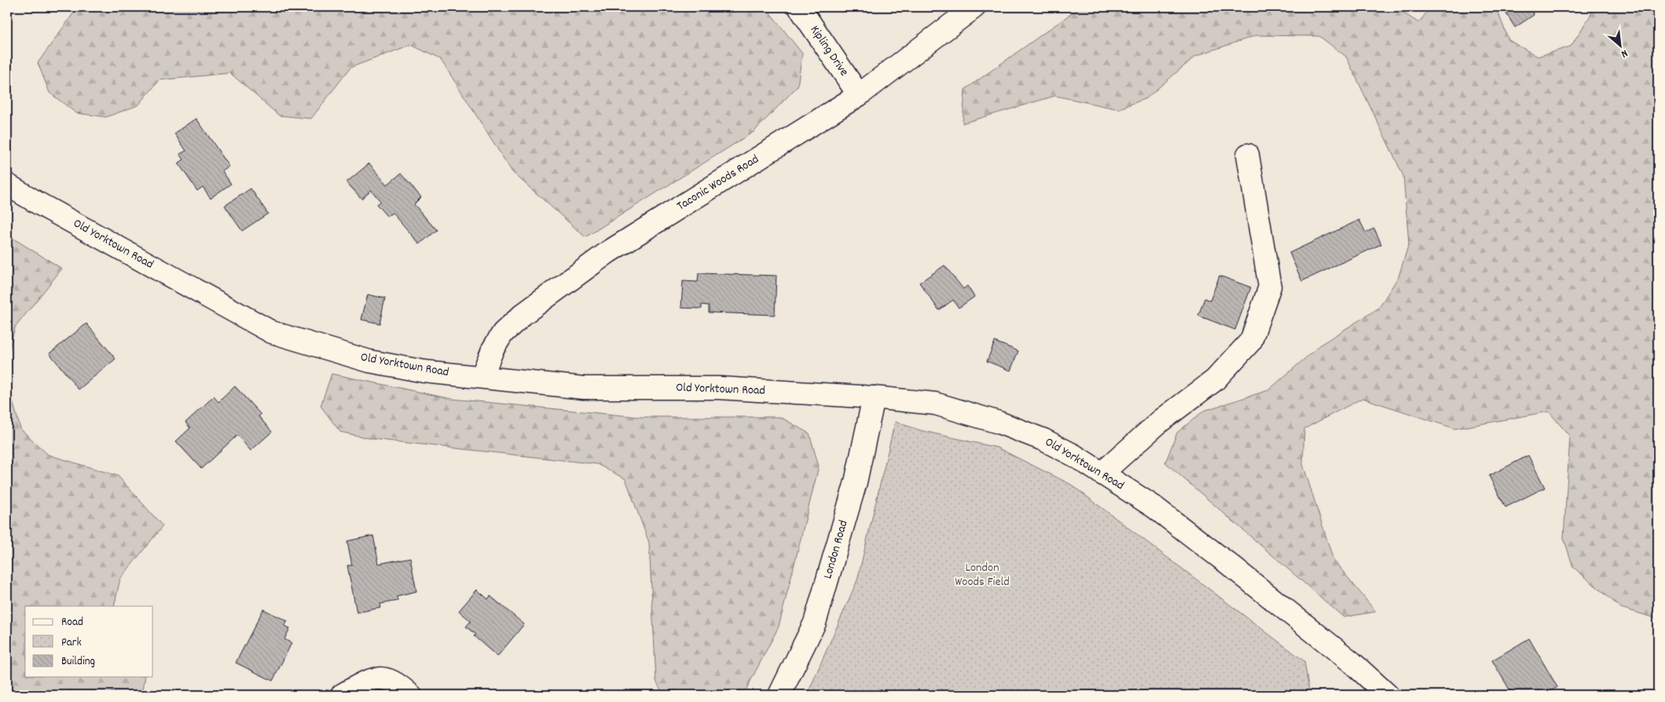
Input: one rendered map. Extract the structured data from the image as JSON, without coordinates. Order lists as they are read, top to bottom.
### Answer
{
  "streets": {
    "main road": [
      "Kipling Drive",
      "Taconic Woods Road",
      "Old Yorktown Road",
      "London Road"
    ]
  },
  "crossings": [
    ["Kipling Drive", "Taconic Woods Road"],
    ["Taconic Woods Road", "Old Yorktown Road"],
    ["Old Yorktown Road", "London Road"]
  ],
  "parks": ["London Woods Field"],
  "legend": ["Road", "Park", "Building"],
  "north": "bottom right"
}
